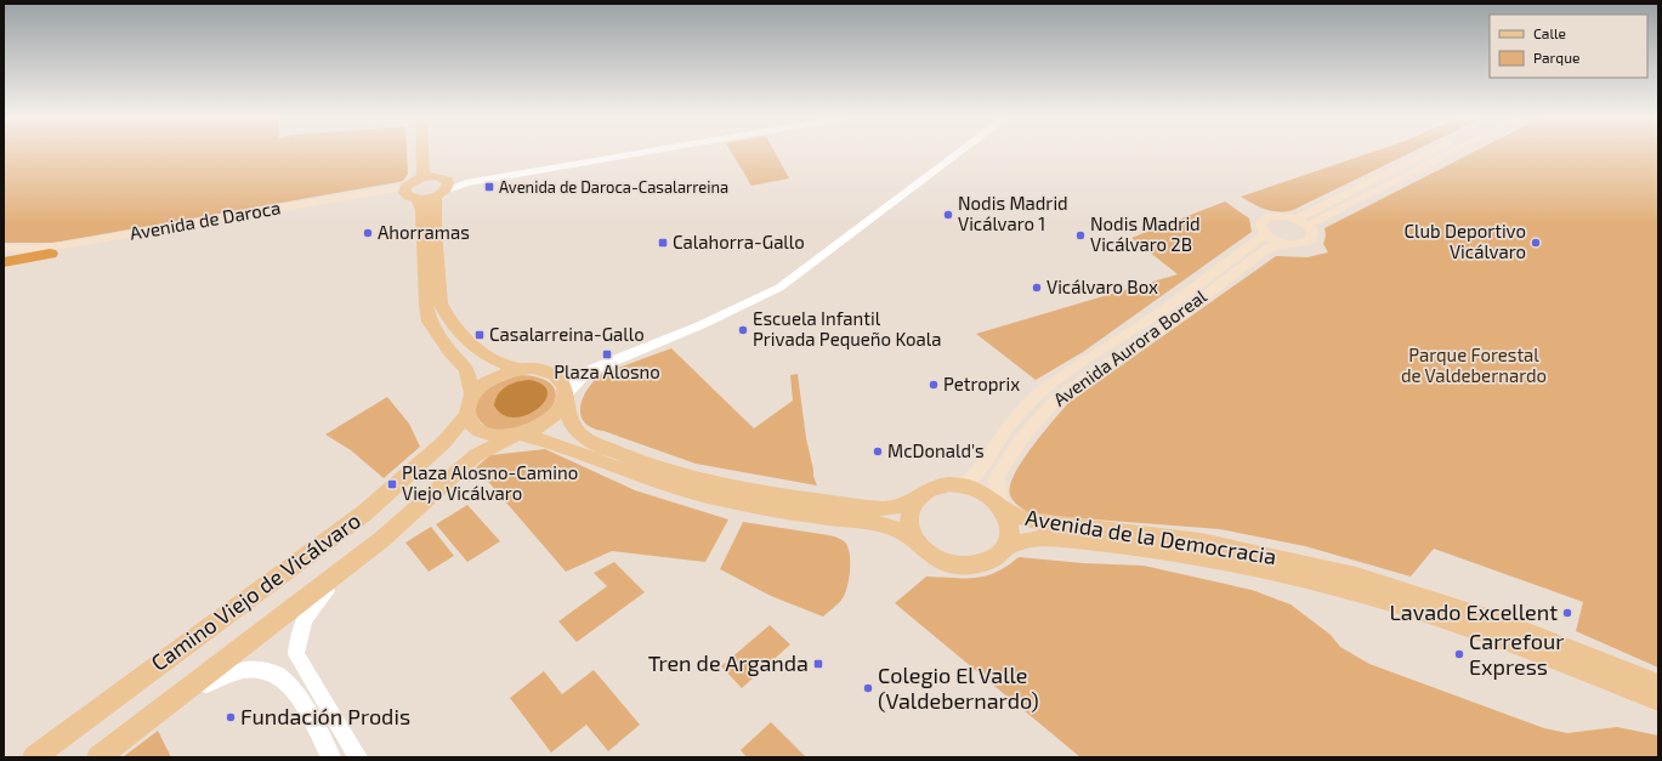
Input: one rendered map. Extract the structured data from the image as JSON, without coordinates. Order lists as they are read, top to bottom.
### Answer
{
  "streets": {
    "main road": [
      "Avenida de Daroca",
      "Avenida Aurora Boreal",
      "Avenida de la Democracia",
      "Camino Viejo de Vicálvaro"
    ]
  },
  "crossings": [
    ["Avenida Aurora Boreal", "Avenida de la Democracia"]
  ],
  "parks": ["Parque Forestal de Valdebernardo"],
  "places": {
    "transit": [
      "Avenida de Daroca-Casalarreina",
      "Calahorra-Gallo",
      "Casalarreina-Gallo",
      "Plaza Alosno",
      "Plaza Alosno-Camino Viejo Vicálvaro",
      "Tren de Arganda"
    ],
    "other": [
      "Nodis Madrid Vicálvaro 1",
      "Ahorramas",
      "Nodis Madrid Vicálvaro 2B",
      "Club Deportivo Vicálvaro",
      "Vicálvaro Box",
      "Escuela Infantil Privada Pequeño Koala",
      "Petroprix",
      "McDonald's",
      "Lavado Excellent",
      "Carrefour Express",
      "Colegio El Valle (Valdebernardo)",
      "Fundación Prodis"
    ]
  },
  "legend": ["Calle", "Parque"]
}
